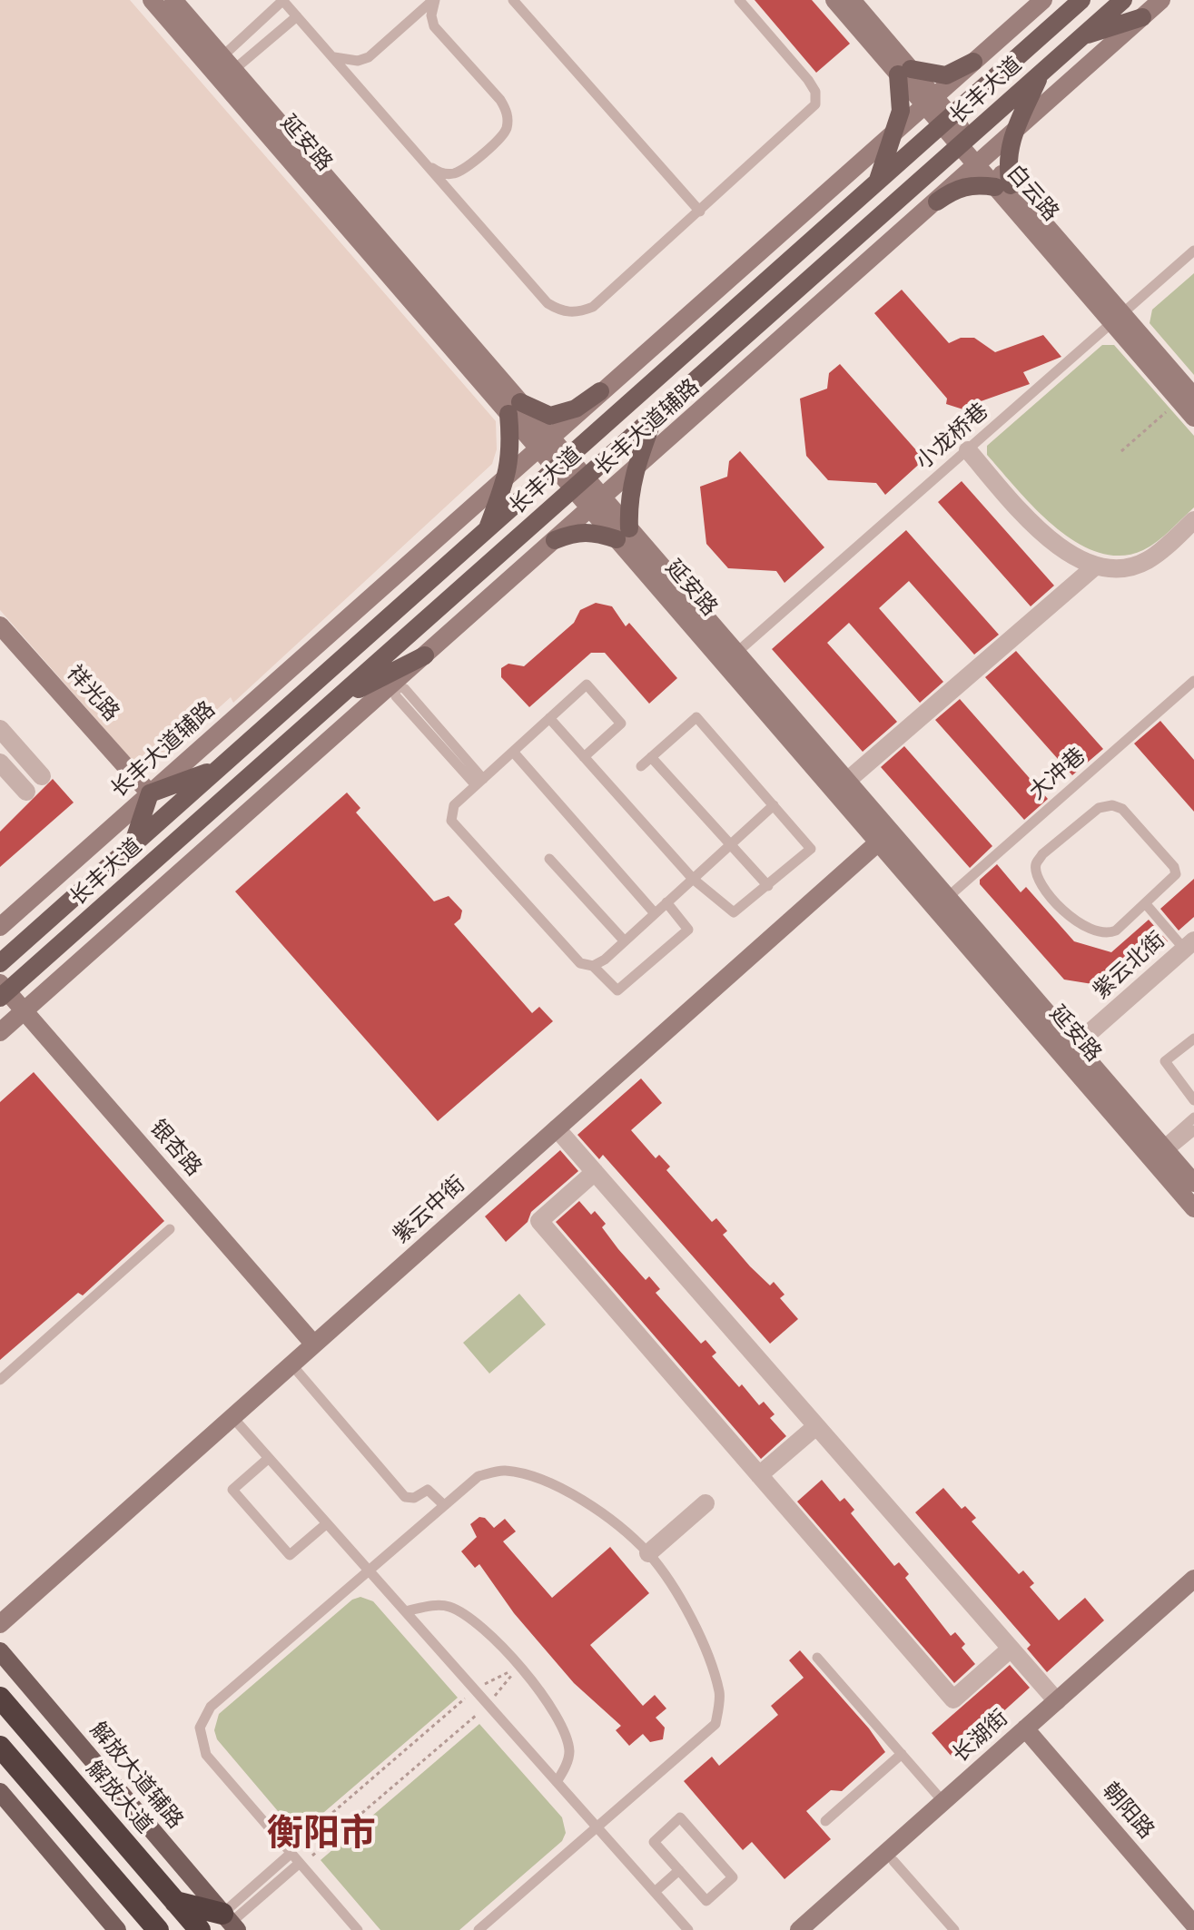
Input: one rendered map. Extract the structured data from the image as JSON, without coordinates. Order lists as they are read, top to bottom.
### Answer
{
  "streets": {
    "highway": ["解放大道"],
    "main road": [
      "长丰大道",
      "延安路",
      "白云路",
      "长丰大道辅路",
      "祥光路",
      "银杏路",
      "紫云中街",
      "长湖街",
      "解放大道辅路",
      "朝阳路"
    ],
    "street": ["紫云北街"],
    "lane": ["小龙桥巷", "大冲巷"]
  },
  "crossings": [
    ["长丰大道", "延安路"],
    ["长丰大道", "白云路"],
    ["长丰大道", "长丰大道辅路"],
    ["长丰大道", "银杏路"],
    ["延安路", "长丰大道辅路"],
    ["延安路", "小龙桥巷"],
    ["延安路", "大冲巷"],
    ["延安路", "紫云北街"],
    ["延安路", "紫云中街"],
    ["白云路", "长丰大道辅路"],
    ["白云路", "小龙桥巷"],
    ["长丰大道辅路", "祥光路"],
    ["银杏路", "紫云中街"],
    ["长湖街", "朝阳路"]
  ],
  "districts": ["衡阳市"]
}
